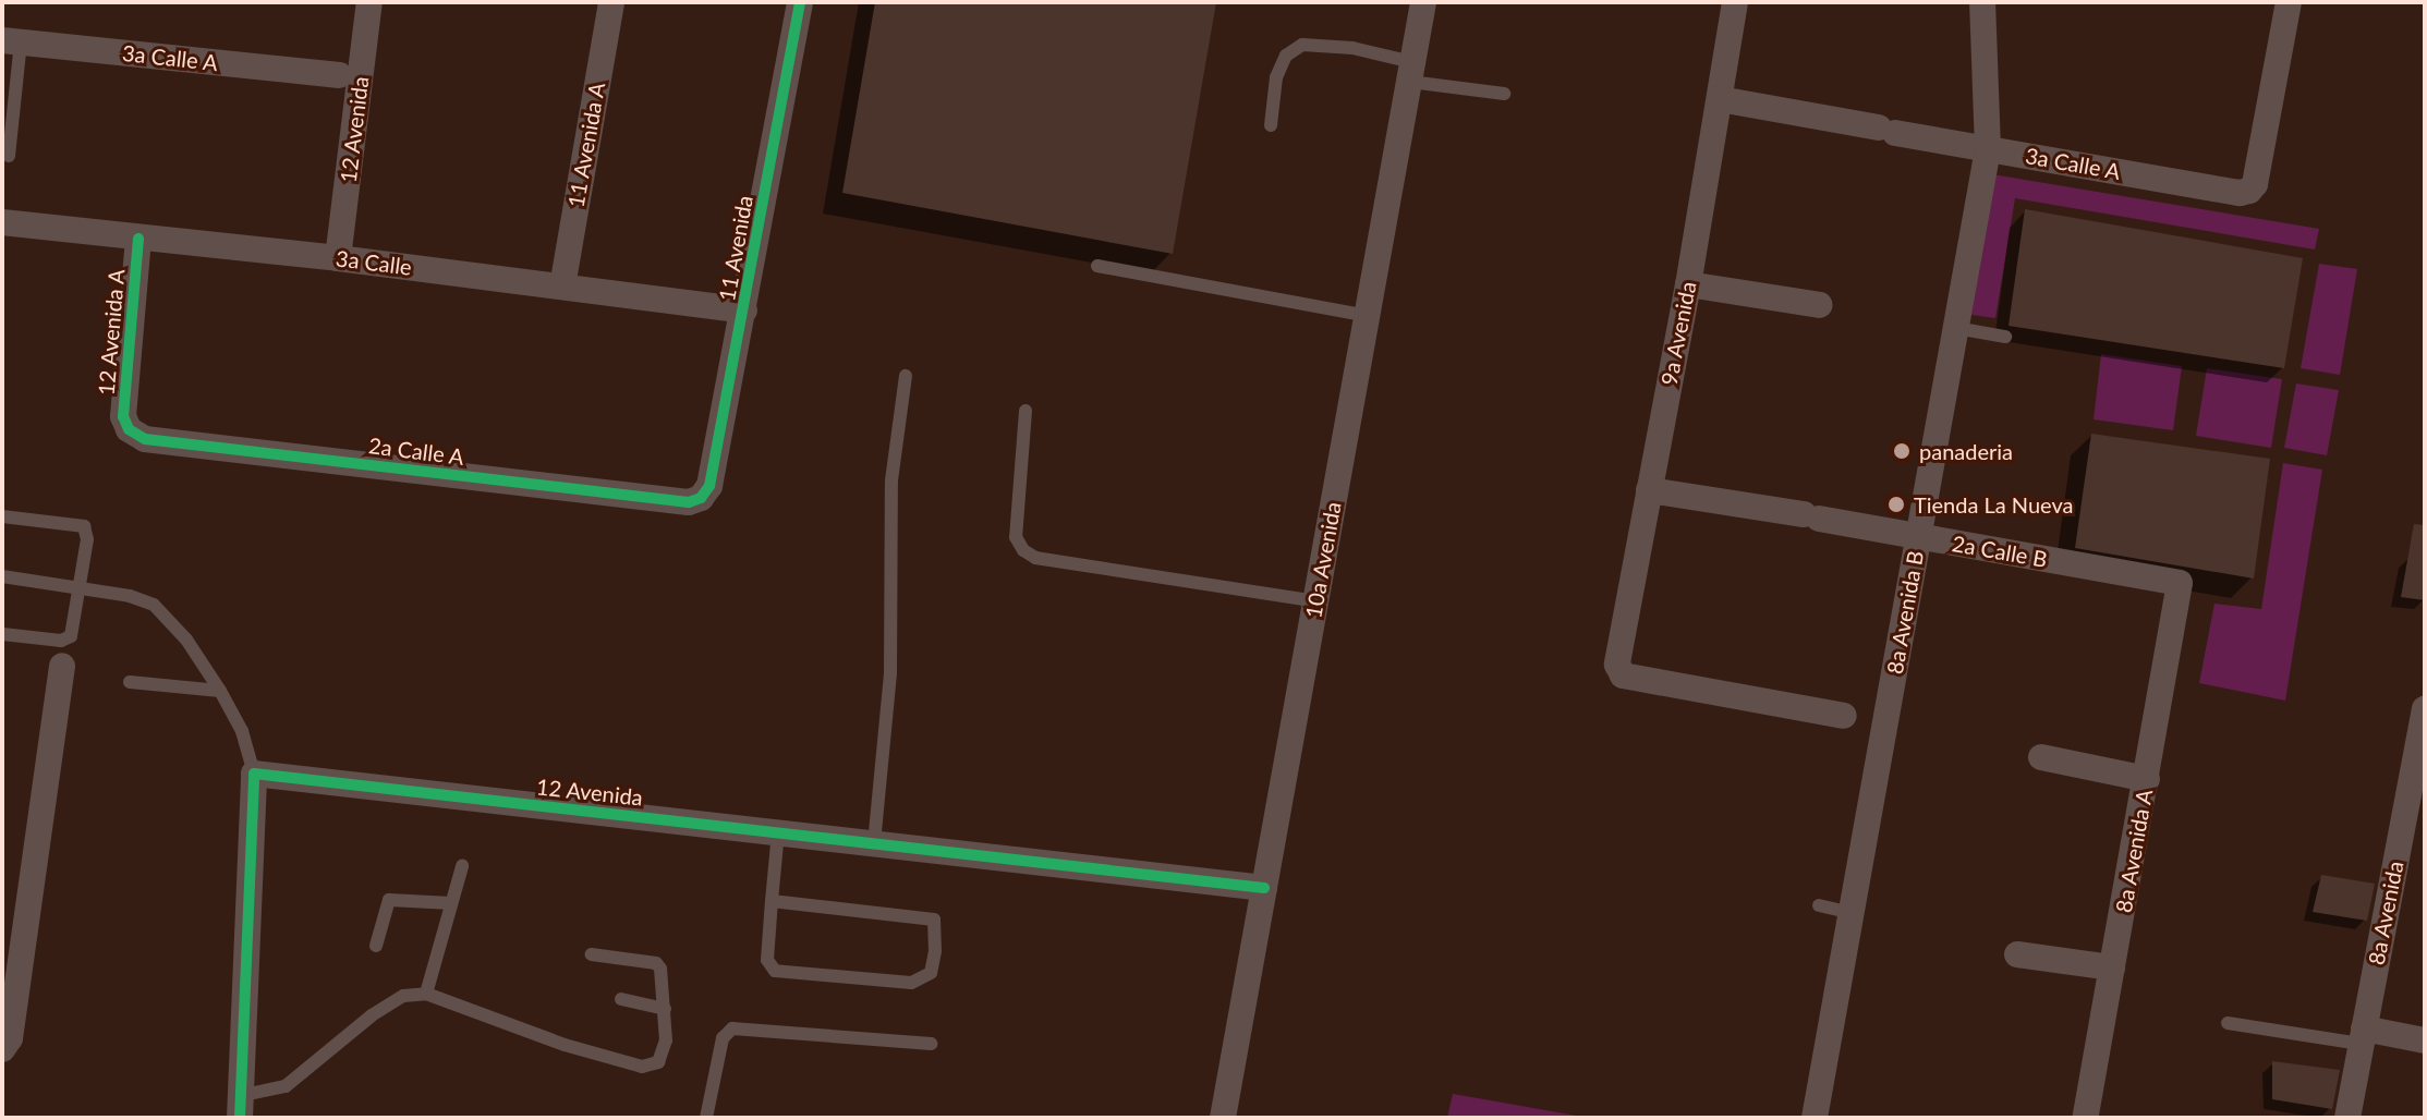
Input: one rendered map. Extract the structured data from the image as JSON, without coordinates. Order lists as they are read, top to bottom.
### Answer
{
  "streets": {
    "street": [
      "3a Calle A",
      "12 Avenida",
      "11 Avenida A",
      "11 Avenida",
      "3a Calle",
      "12 Avenida A",
      "9a Avenida",
      "2a Calle A",
      "2a Calle B",
      "10a Avenida",
      "8a Avenida B",
      "8a Avenida A",
      "8a Avenida"
    ]
  },
  "crossings": [
    ["3a Calle A", "9a Avenida"],
    ["3a Calle A", "8a Avenida B"],
    ["12 Avenida", "3a Calle"],
    ["12 Avenida", "10a Avenida"],
    ["11 Avenida A", "3a Calle"],
    ["11 Avenida", "3a Calle"],
    ["11 Avenida", "2a Calle A"],
    ["3a Calle", "12 Avenida A"],
    ["12 Avenida A", "2a Calle A"],
    ["9a Avenida", "2a Calle B"],
    ["2a Calle B", "8a Avenida B"],
    ["2a Calle B", "8a Avenida A"]
  ],
  "places": ["panaderia", "Tienda La Nueva"]
}
